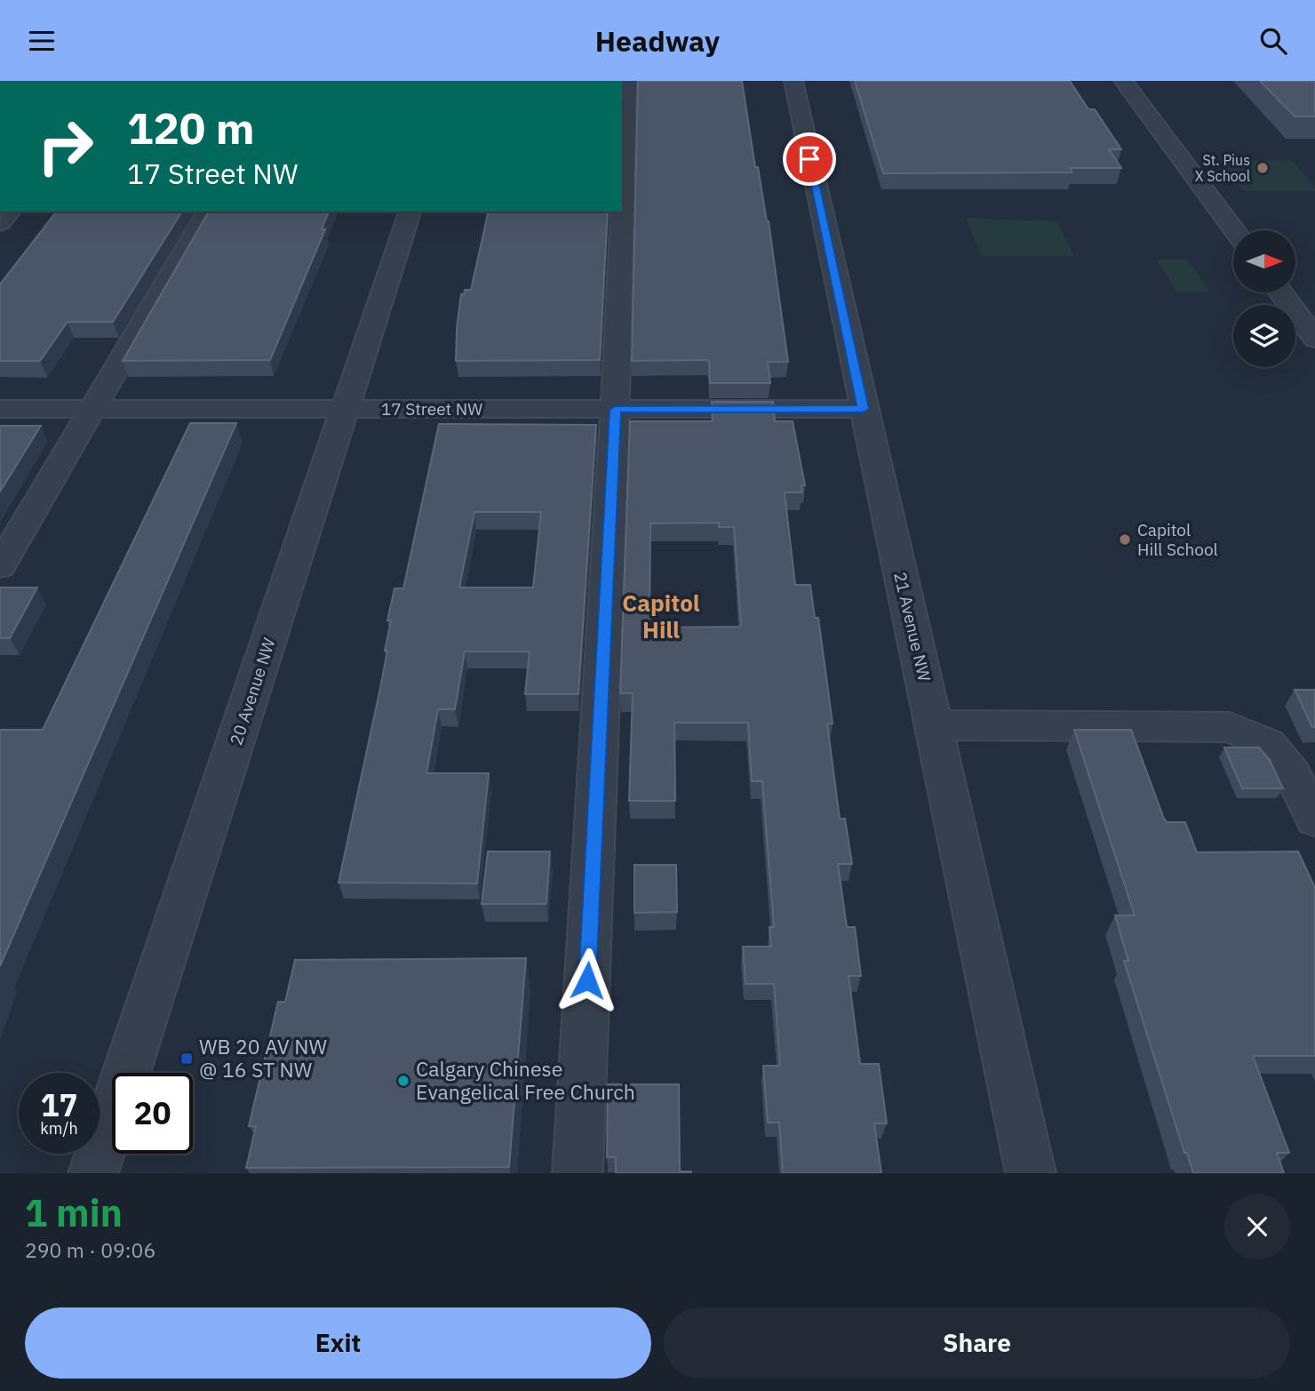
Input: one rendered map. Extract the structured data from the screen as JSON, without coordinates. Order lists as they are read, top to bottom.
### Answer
{
  "streets": {
    "street": ["17 Street NW", "21 Avenue NW", "20 Avenue NW"]
  },
  "crossings": [
    ["17 Street NW", "21 Avenue NW"],
    ["17 Street NW", "20 Avenue NW"]
  ],
  "districts": ["Capitol Hill"],
  "places": {
    "other": ["St. Pius X School", "Capitol Hill School", "Calgary Chinese Evangelical Free Church"],
    "transit": ["WB 20 AV NW @ 16 ST NW"]
  },
  "north": "right",
  "page": {
    "header": "Headway",
    "turn": ["120 m", "17 Street NW"],
    "speed": "17 km/h",
    "limit": "20",
    "heading": ["1 min", "290 m · 09:06"],
    "buttons": ["Exit", "Share"]
  }
}
